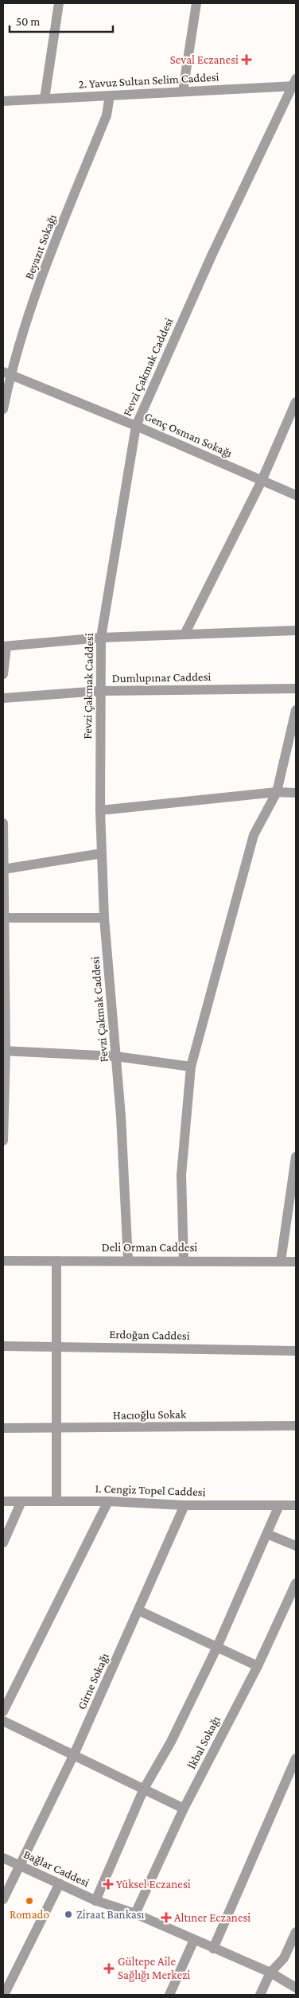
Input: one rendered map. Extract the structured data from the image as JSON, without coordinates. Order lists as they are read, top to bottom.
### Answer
{
  "streets": {
    "street": [
      "2. Yavuz Sultan Selim Caddesi",
      "Beyazıt Sokağı",
      "Fevzi Çakmak Caddesi",
      "Genç Osman Sokağı",
      "Dumlupınar Caddesi",
      "Deli Orman Caddesi",
      "Erdoğan Caddesi",
      "Hacıoğlu Sokak",
      "1. Cengiz Topel Caddesi",
      "Girne Sokağı",
      "İkbal Sokağı",
      "Bağlar Caddesi"
    ]
  },
  "crossings": [
    ["2. Yavuz Sultan Selim Caddesi", "Beyazıt Sokağı"],
    ["2. Yavuz Sultan Selim Caddesi", "Fevzi Çakmak Caddesi"],
    ["Beyazıt Sokağı", "Genç Osman Sokağı"],
    ["Fevzi Çakmak Caddesi", "Genç Osman Sokağı"],
    ["Fevzi Çakmak Caddesi", "Dumlupınar Caddesi"],
    ["Fevzi Çakmak Caddesi", "Deli Orman Caddesi"],
    ["1. Cengiz Topel Caddesi", "Girne Sokağı"],
    ["Girne Sokağı", "Bağlar Caddesi"],
    ["İkbal Sokağı", "Bağlar Caddesi"]
  ],
  "places": {
    "health": [
      "Seval Eczanesi",
      "Yüksel Eczanesi",
      "Altıner Eczanesi",
      "Gültepe Aile Sağlığı Merkezi"
    ],
    "other": ["Romado", "Ziraat Bankası"]
  },
  "scale_bar": "50 m"
}
